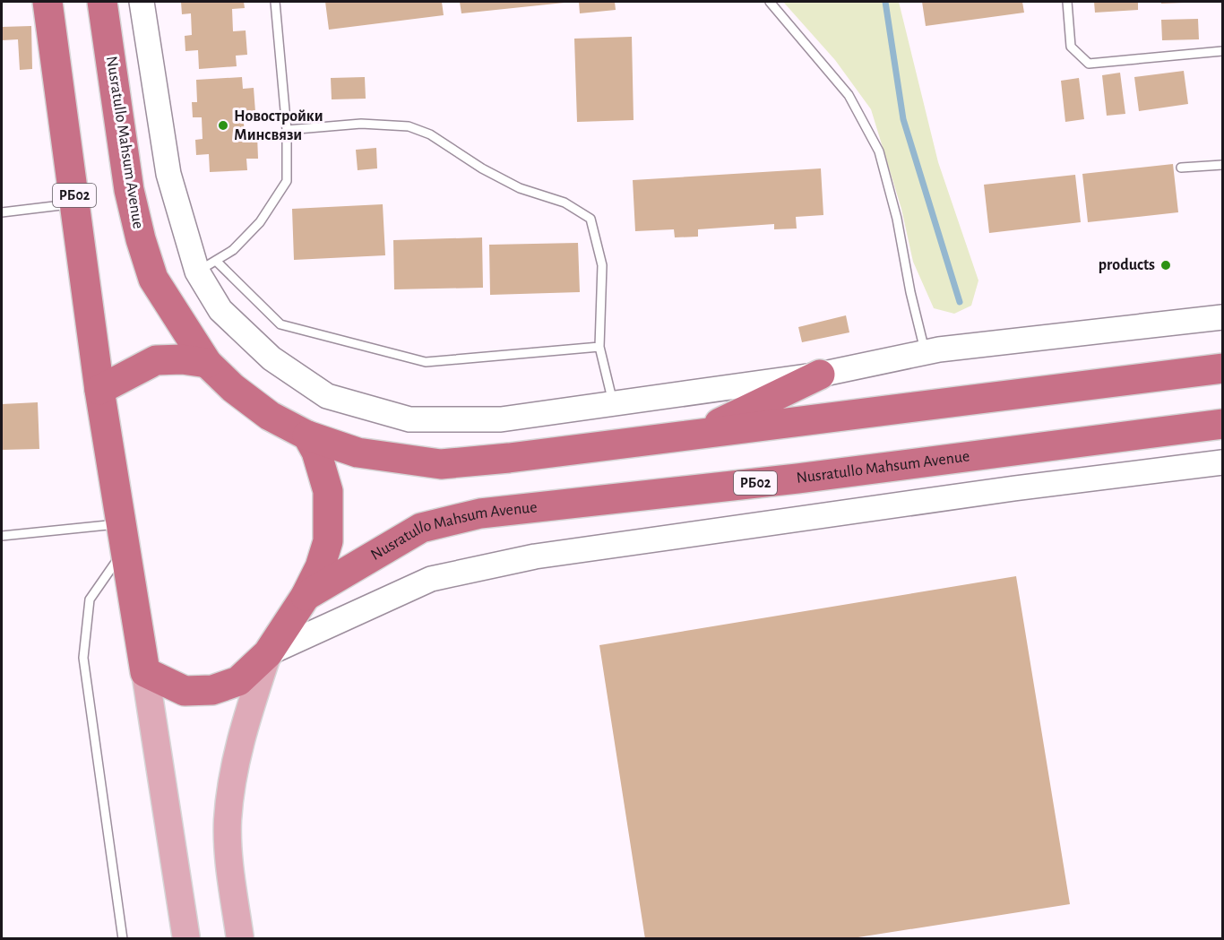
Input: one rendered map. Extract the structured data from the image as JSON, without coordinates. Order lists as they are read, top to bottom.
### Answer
{
  "streets": {
    "highway": ["Nusratullo Mahsum Avenue", "РБ02"]
  },
  "places": ["Новостройки Минсвязи", "products"]
}
